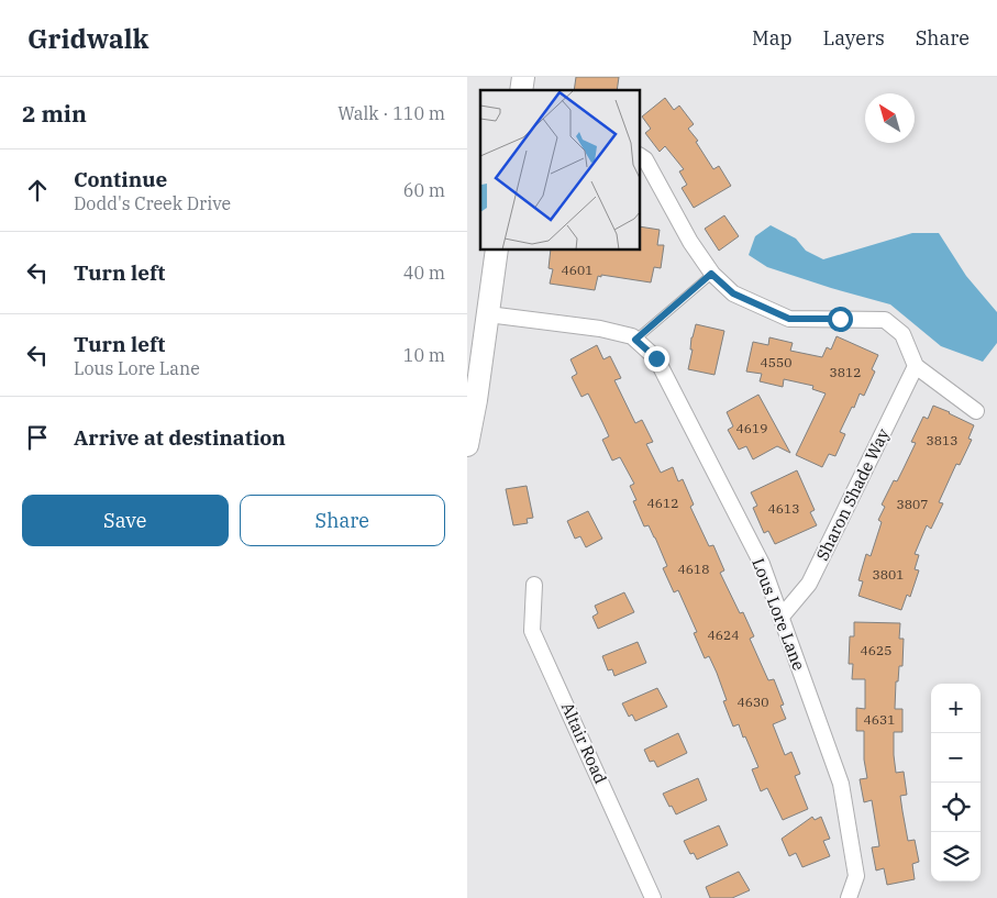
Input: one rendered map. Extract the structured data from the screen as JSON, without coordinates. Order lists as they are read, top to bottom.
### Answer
{
  "streets": {
    "street": ["Sharon Shade Way", "Lous Lore Lane", "Altair Road"]
  },
  "crossings": [
    ["Sharon Shade Way", "Lous Lore Lane"]
  ],
  "house_numbers": [
    "4601",
    "4550",
    "3812",
    "4619",
    "3813",
    "4612",
    "3807",
    "4613",
    "4618",
    "3801",
    "4624",
    "4625",
    "4630",
    "4631"
  ],
  "north": "top left",
  "page": {
    "header": "Gridwalk",
    "nav": ["Map", "Layers", "Share"],
    "heading": ["2 min", "Walk · 110 m"],
    "list": [
      ["Continue", "Dodd's Creek Drive", "60 m"],
      ["Turn left", "40 m"],
      ["Turn left", "Lous Lore Lane", "10 m"],
      "Arrive at destination"
    ],
    "buttons": ["Save", "Share"],
    "map_buttons": ["+", "−"]
  }
}
